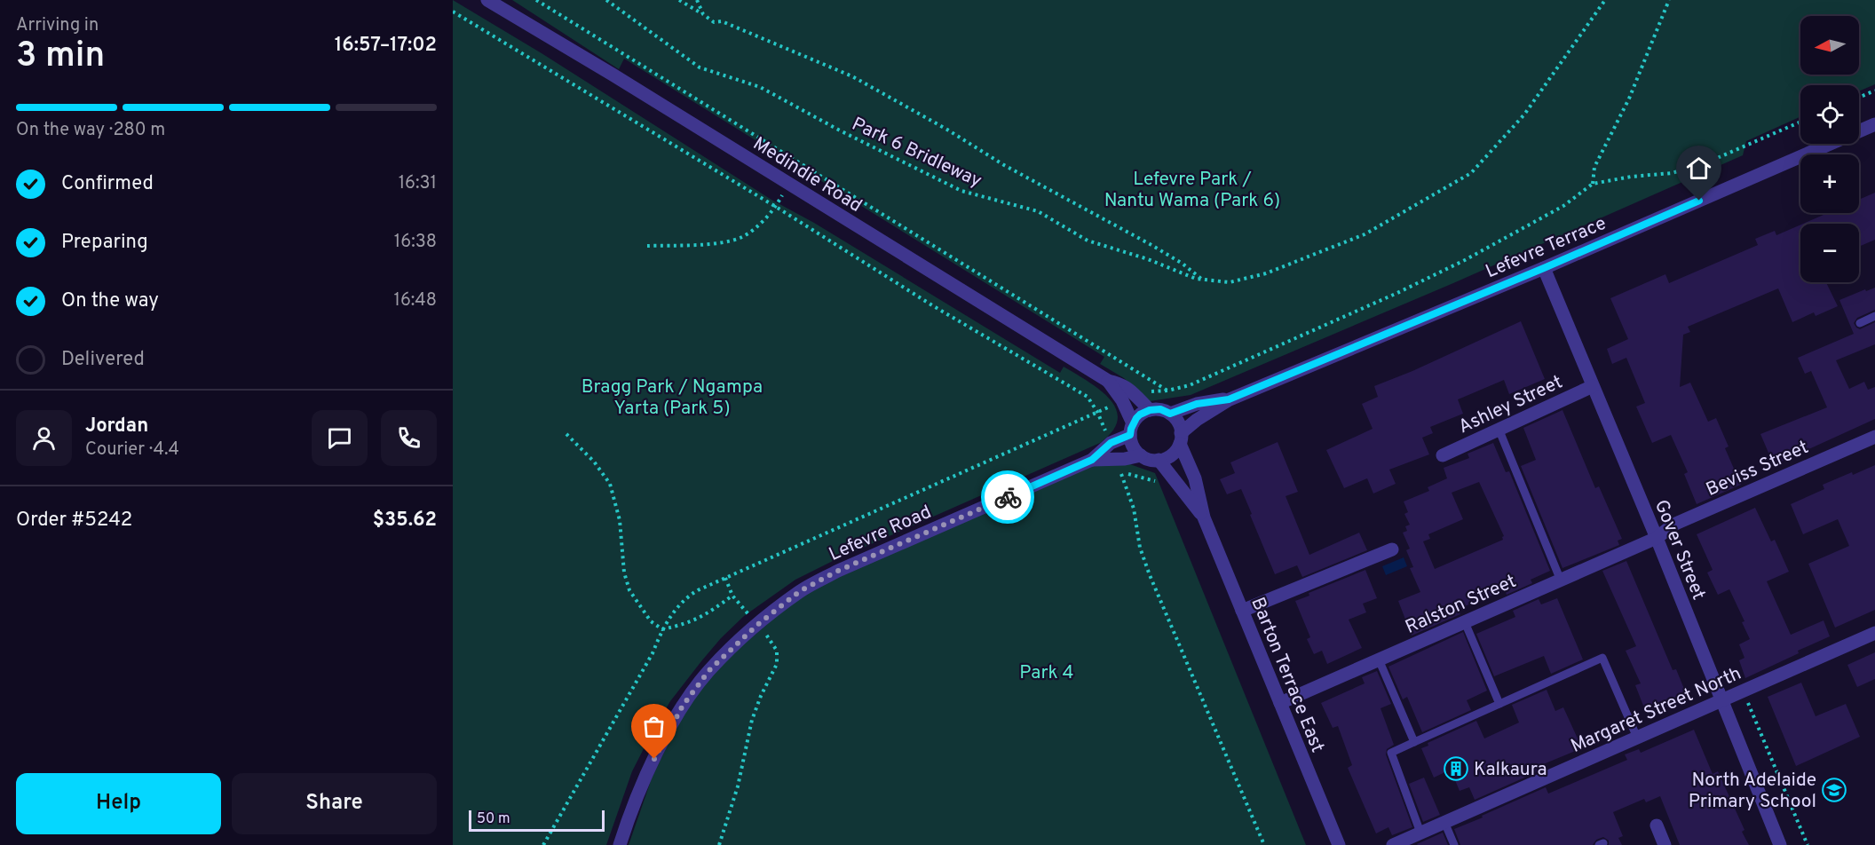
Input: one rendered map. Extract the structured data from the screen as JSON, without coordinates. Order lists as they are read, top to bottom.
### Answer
{
  "streets": {
    "street": [
      "Medindie Road",
      "Lefevre Terrace",
      "Ashley Street",
      "Beviss Street",
      "Lefevre Road",
      "Gover Street",
      "Ralston Street",
      "Barton Terrace East",
      "Margaret Street North"
    ],
    "path": ["Park 6 Bridleway"]
  },
  "crossings": [
    ["Medindie Road", "Lefevre Terrace"],
    ["Medindie Road", "Lefevre Road"],
    ["Medindie Road", "Barton Terrace East"],
    ["Lefevre Terrace", "Lefevre Road"],
    ["Lefevre Terrace", "Gover Street"],
    ["Lefevre Terrace", "Barton Terrace East"],
    ["Ashley Street", "Gover Street"],
    ["Beviss Street", "Gover Street"],
    ["Beviss Street", "Ralston Street"],
    ["Lefevre Road", "Barton Terrace East"],
    ["Gover Street", "Ralston Street"],
    ["Gover Street", "Margaret Street North"],
    ["Ralston Street", "Barton Terrace East"]
  ],
  "parks": ["Lefevre Park / Nantu Wama (Park 6)", "Bragg Park / Ngampa Yarta (Park 5)", "Park 4"],
  "places": {
    "building": ["Kalkaura"],
    "school or university": ["North Adelaide Primary School"]
  },
  "scale_bar": "50 m",
  "north": "left",
  "page": {
    "heading": ["3 min", "Arriving in", "16:57–17:02"],
    "panel": [
      "Jordan",
      "Courier · 4.4",
      "Order #5242",
      "$35.62"
    ],
    "map_buttons": ["+", "−"],
    "bar": "On the way · 280 m",
    "list": [
      ["Confirmed", "16:31"],
      ["Preparing", "16:38"],
      ["On the way", "16:48"],
      "Delivered"
    ],
    "buttons": ["Help", "Share"],
    "scale": "50 m"
  }
}
